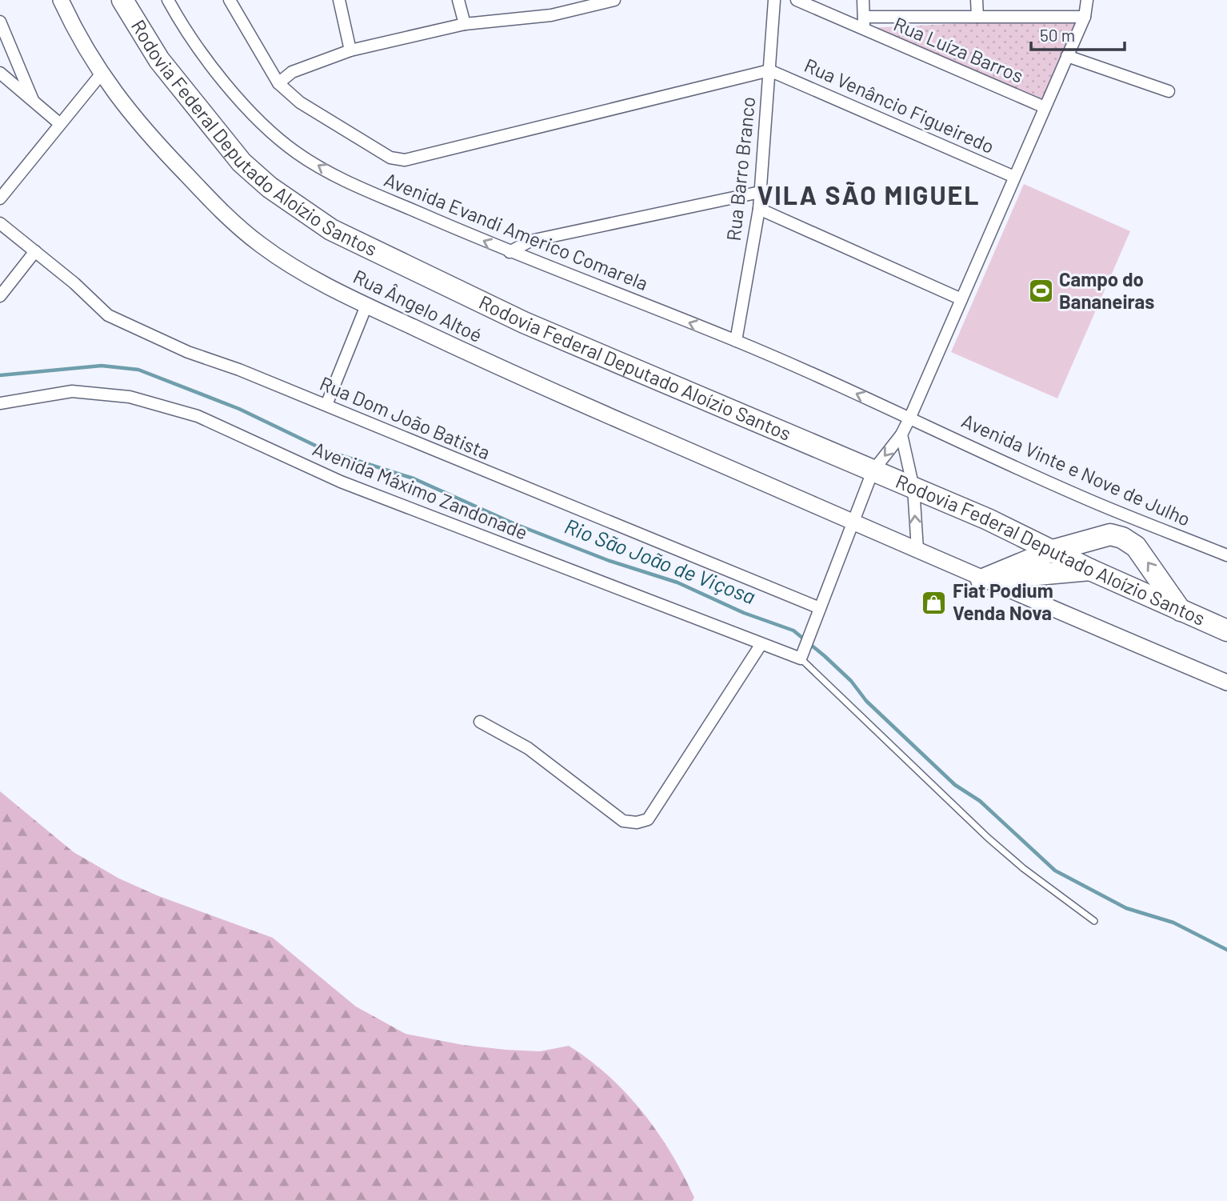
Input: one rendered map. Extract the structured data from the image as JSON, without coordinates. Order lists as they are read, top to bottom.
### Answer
{
  "streets": {
    "highway": ["Rodovia Federal Deputado Aloízio Santos"],
    "street": [
      "Rua Luíza Barros",
      "Rua Venâncio Figueiredo",
      "Rua Barro Branco",
      "Avenida Evandi Americo Comarela",
      "Rua Ângelo Altoé",
      "Rua Dom João Batista",
      "Avenida Vinte e Nove de Julho",
      "Avenida Máximo Zandonade"
    ]
  },
  "crossings": [
    ["Rua Venâncio Figueiredo", "Rua Barro Branco"],
    ["Rua Barro Branco", "Avenida Evandi Americo Comarela"],
    ["Avenida Evandi Americo Comarela", "Avenida Vinte e Nove de Julho"]
  ],
  "one_way": ["Avenida Evandi Americo Comarela"],
  "districts": ["VILA SÃO MIGUEL"],
  "water": ["Rio São João de Viçosa"],
  "places": {
    "sports": ["Campo do Bananeiras"],
    "shop": ["Fiat Podium Venda Nova"]
  },
  "scale_bar": "50 m"
}
